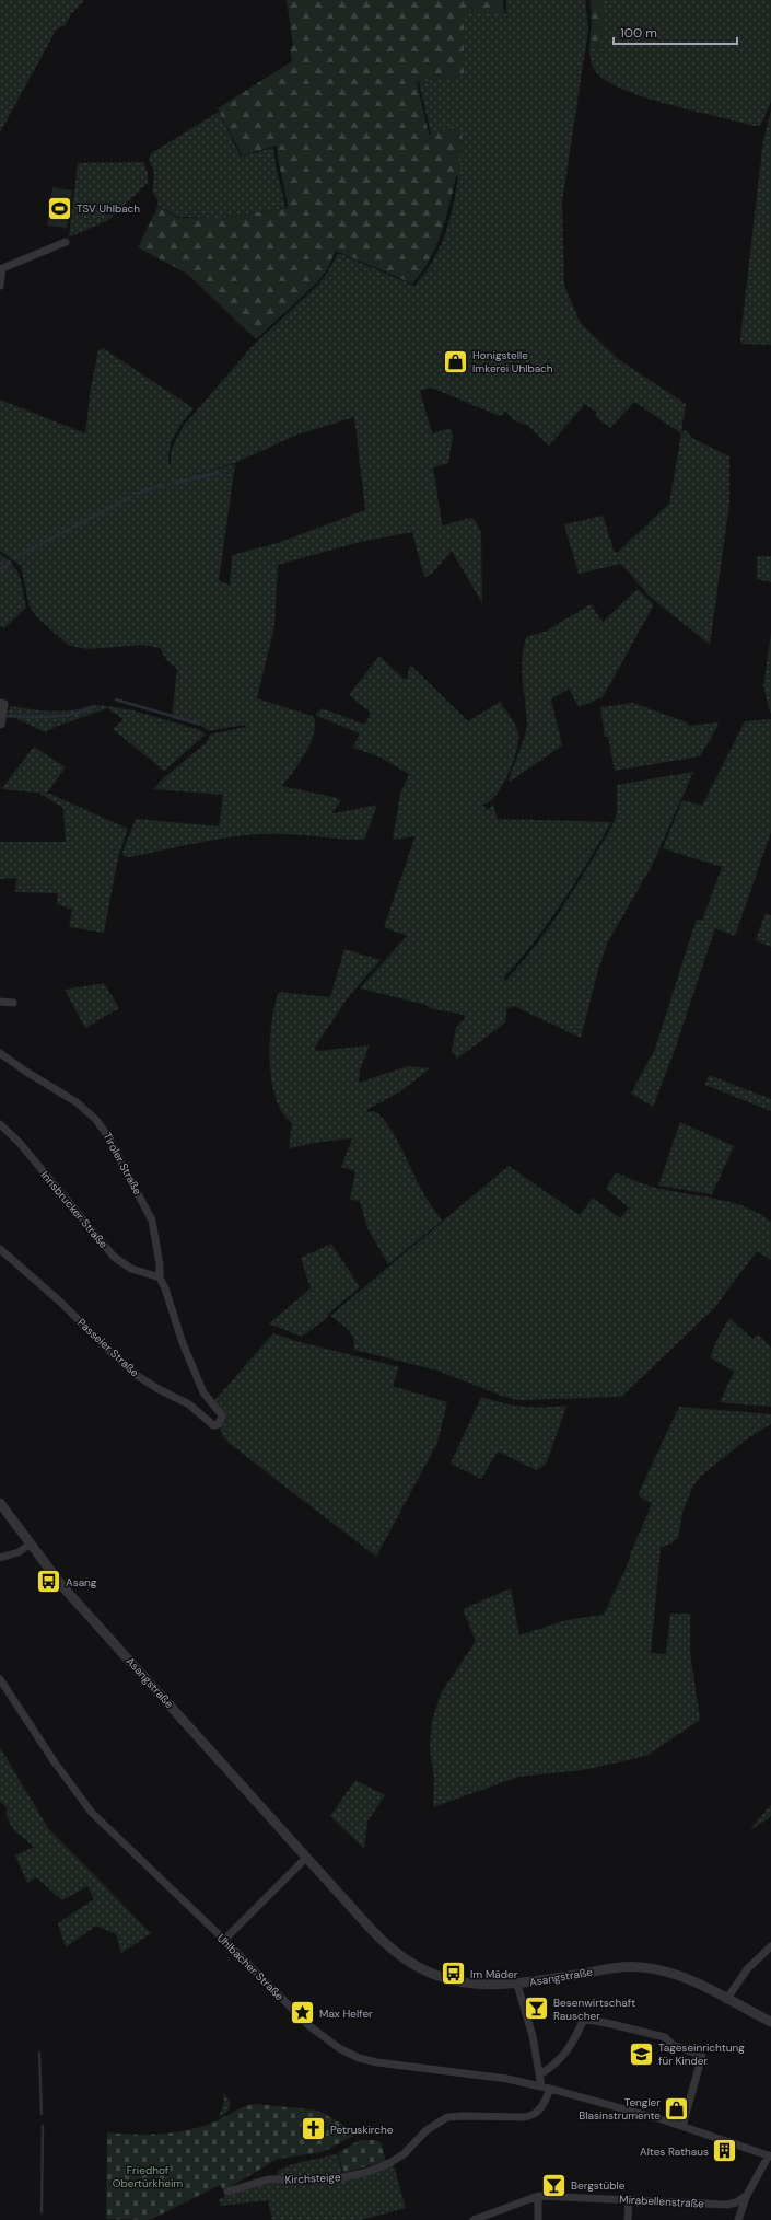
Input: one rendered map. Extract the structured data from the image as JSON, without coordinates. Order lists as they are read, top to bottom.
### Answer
{
  "streets": {
    "street": [
      "Tiroler Straße",
      "Innsbrucker Straße",
      "Passeier Straße",
      "Asangstraße",
      "Uhlbacher Straße",
      "Kirchsteige",
      "Mirabellenstraße"
    ]
  },
  "crossings": [
    ["Tiroler Straße", "Passeier Straße"],
    ["Innsbrucker Straße", "Passeier Straße"],
    ["Uhlbacher Straße", "Kirchsteige"]
  ],
  "parks": ["Friedhof Obertürkheim"],
  "places": {
    "sports": ["TSV Uhlbach"],
    "shop": ["Honigstelle Imkerei Uhlbach", "Tengler Blasinstrumente"],
    "bus stop": ["Asang", "Im Mäder"],
    "bar": ["Besenwirtschaft Rauscher", "Bergstüble"],
    "place": ["Max Helfer"],
    "school or university": ["Tageseinrichtung für Kinder"],
    "church": ["Petruskirche"],
    "building": ["Altes Rathaus"]
  },
  "scale_bar": "100 m"
}
